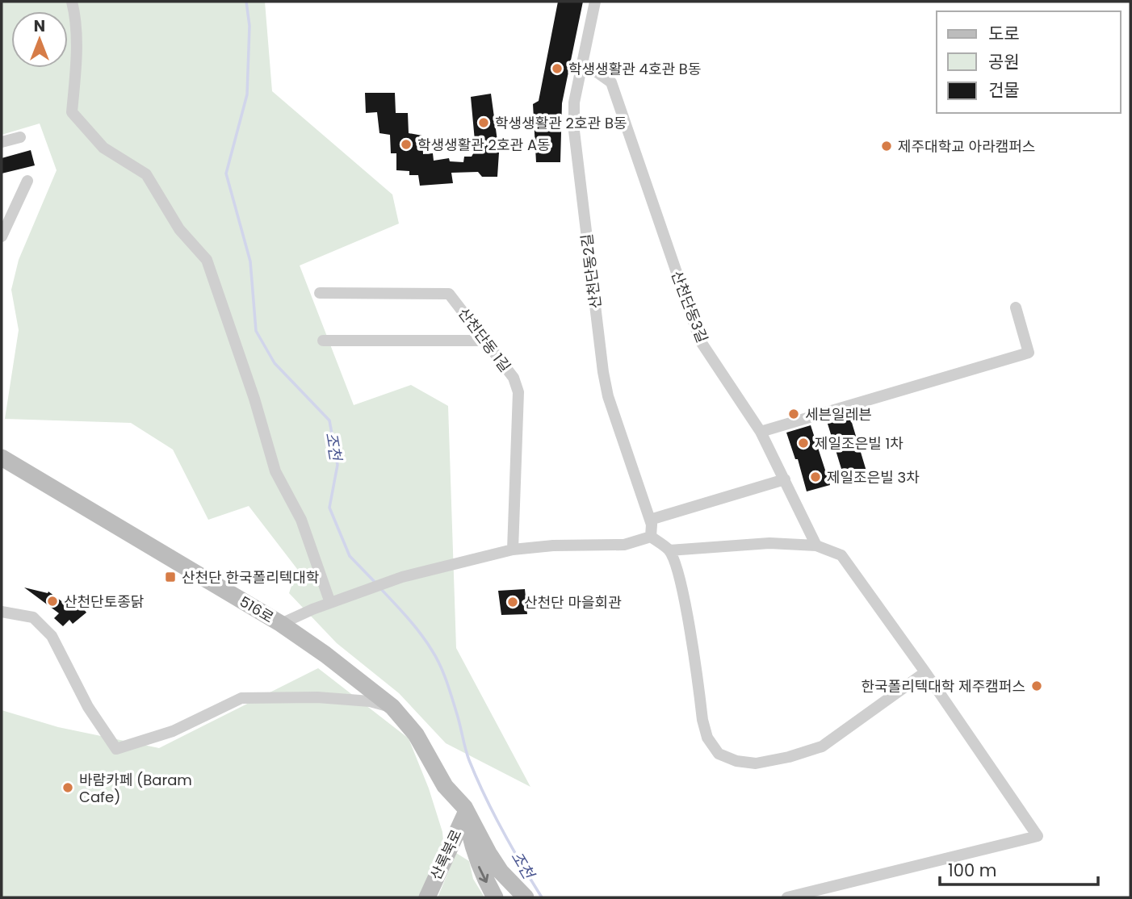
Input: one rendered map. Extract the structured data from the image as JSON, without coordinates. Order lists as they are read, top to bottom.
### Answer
{
  "streets": {
    "main road": ["516로", "산록북로"],
    "street": ["산천단동2길", "산천단동3길", "산천단동 1길"]
  },
  "crossings": [
    ["산천단동2길", "산천단동3길"],
    ["516로", "산록북로"]
  ],
  "water": ["조천"],
  "places": {
    "other": [
      "학생생활관 4호관 B동",
      "학생생활관 2호관 B동",
      "학생생활관 2호관 A동",
      "제주대학교 아라캠퍼스",
      "세븐일레븐",
      "제일조은빌 1차",
      "제일조은빌 3차",
      "산천단토종닭",
      "산천단 마을회관",
      "한국폴리텍대학 제주캠퍼스",
      "바람카페 (Baram Cafe)"
    ],
    "transit": ["산천단 한국폴리텍대학"]
  },
  "legend": ["도로", "공원", "건물"],
  "scale_bar": "100 m",
  "north": "top"
}
